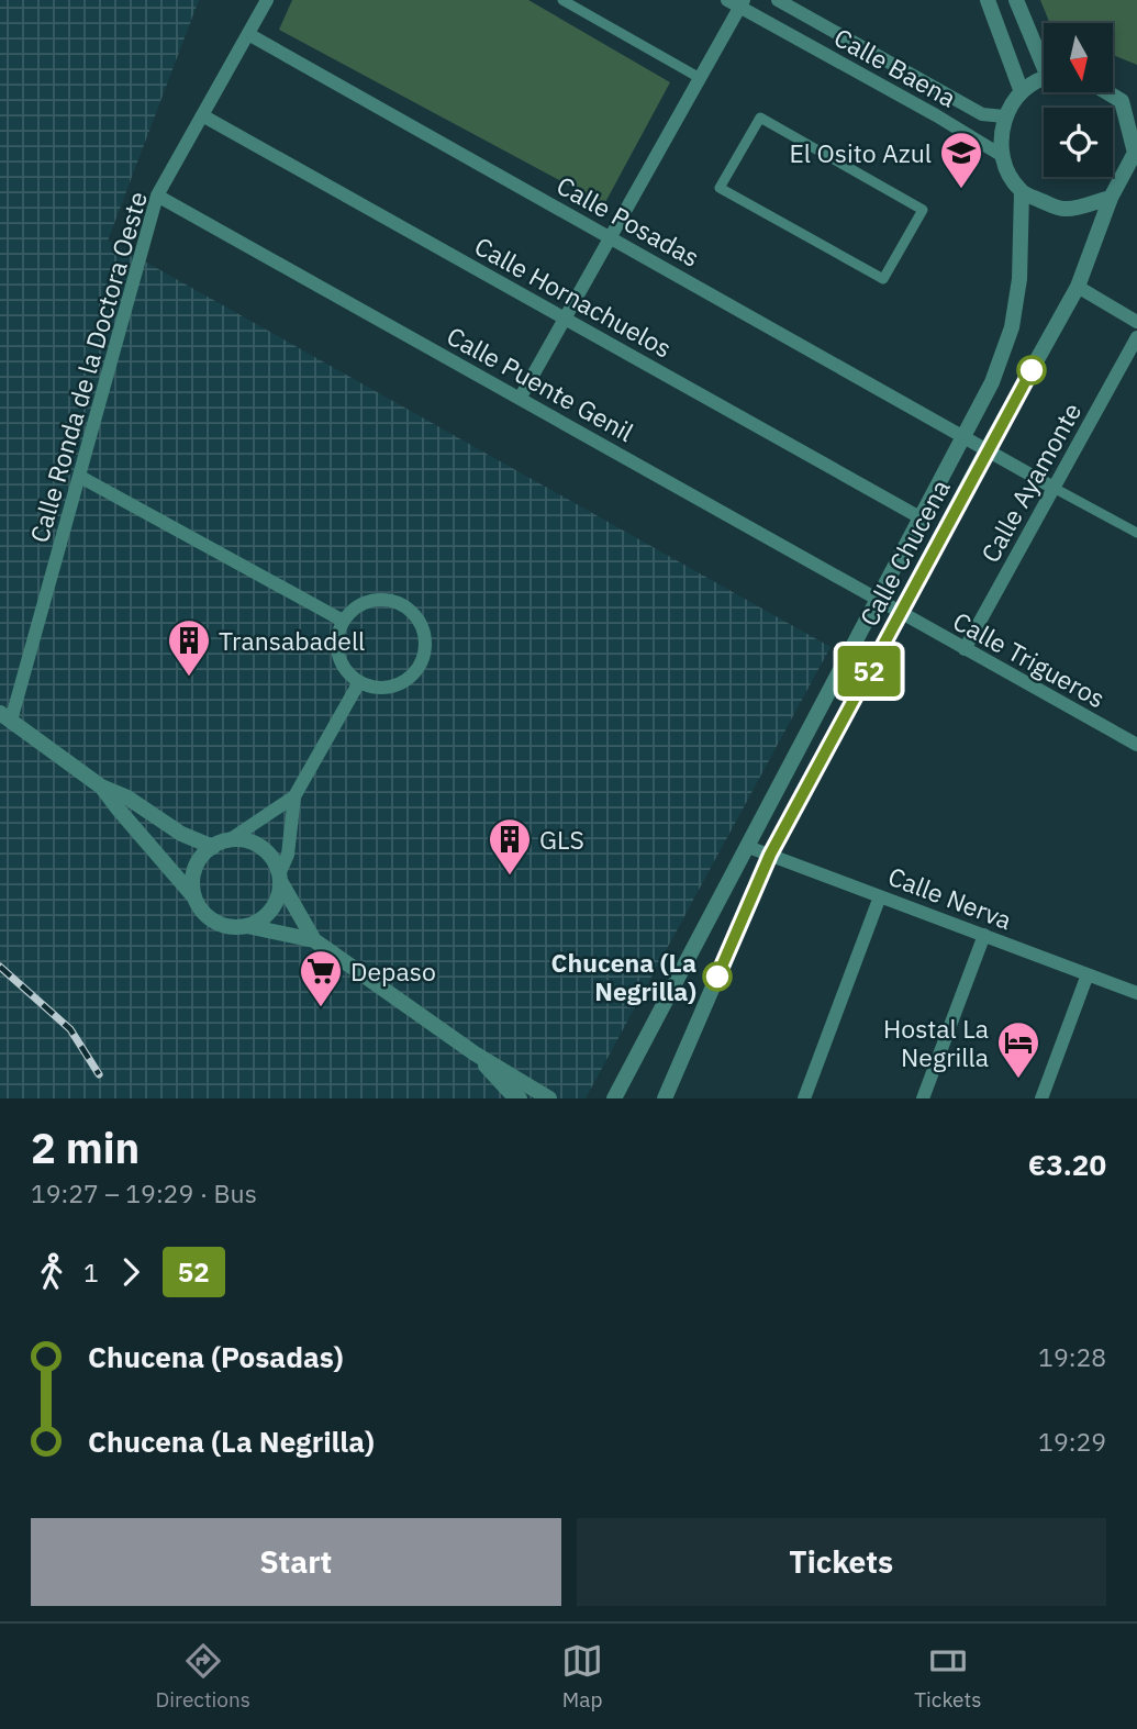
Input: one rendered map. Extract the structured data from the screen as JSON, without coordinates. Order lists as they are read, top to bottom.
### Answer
{
  "streets": {
    "street": [
      "Calle Baena",
      "Calle Posadas",
      "Calle Hornachuelos",
      "Calle Ronda de la Doctora Oeste",
      "Calle Puente Genil",
      "Calle Ayamonte",
      "Calle Chucena",
      "Calle Trigueros",
      "Calle Nerva"
    ]
  },
  "crossings": [
    ["Calle Posadas", "Calle Ronda de la Doctora Oeste"],
    ["Calle Posadas", "Calle Ayamonte"],
    ["Calle Posadas", "Calle Chucena"],
    ["Calle Hornachuelos", "Calle Ronda de la Doctora Oeste"],
    ["Calle Hornachuelos", "Calle Chucena"],
    ["Calle Ronda de la Doctora Oeste", "Calle Puente Genil"],
    ["Calle Puente Genil", "Calle Chucena"],
    ["Calle Puente Genil", "Calle Trigueros"],
    ["Calle Ayamonte", "Calle Trigueros"],
    ["Calle Chucena", "Calle Trigueros"],
    ["Calle Chucena", "Calle Nerva"]
  ],
  "places": {
    "school or university": ["El Osito Azul"],
    "building": ["Transabadell", "GLS"],
    "other": ["Chucena (La Negrilla)"],
    "supermarket": ["Depaso"],
    "hotel": ["Hostal La Negrilla"]
  },
  "lines": ["bus line 52"],
  "north": "bottom",
  "page": {
    "on_map": "52",
    "heading": ["2 min", "19:27 – 19:29 · Bus", "€3.20"],
    "legs": ["1", "52"],
    "list": [
      {
        "name": "Chucena (Posadas)",
        "value": "19:28"
      },
      {
        "name": "Chucena (La Negrilla)",
        "value": "19:29"
      }
    ],
    "buttons": ["Start", "Tickets"],
    "tabs": ["Directions", "Map", "Tickets"]
  }
}
